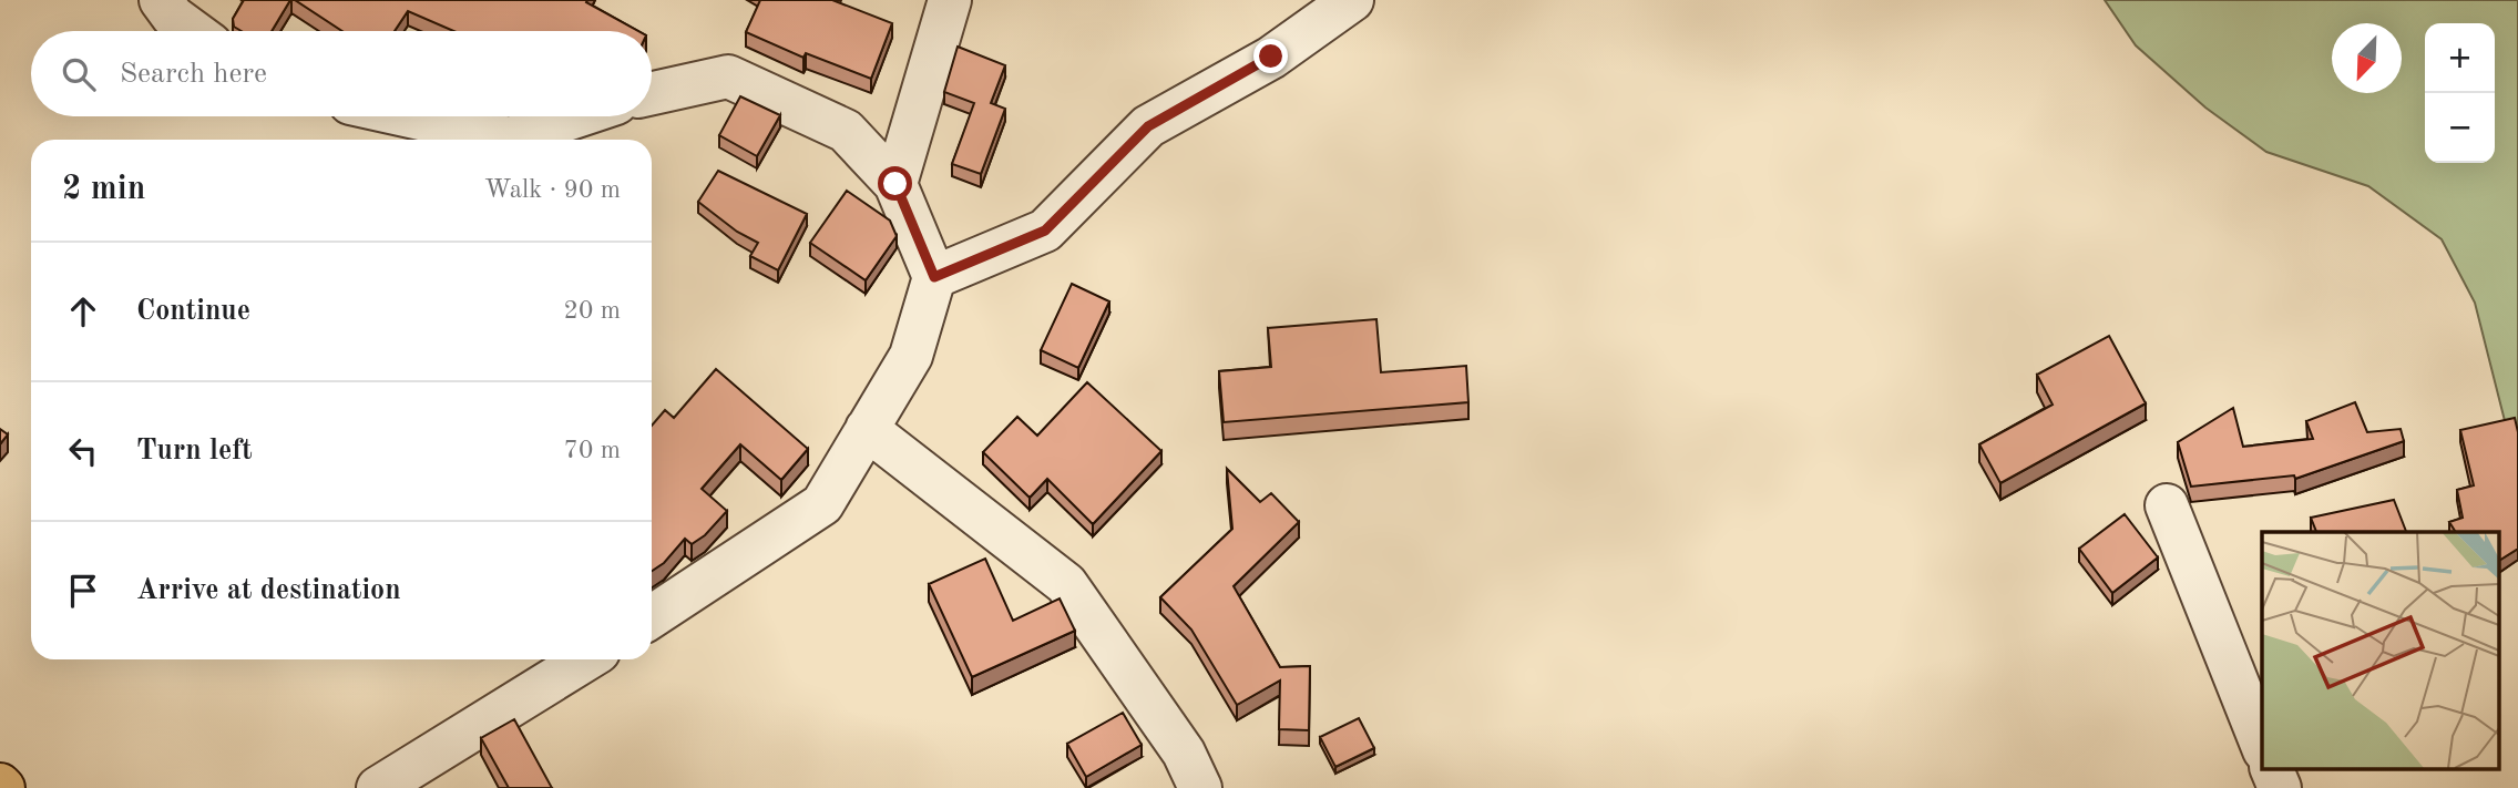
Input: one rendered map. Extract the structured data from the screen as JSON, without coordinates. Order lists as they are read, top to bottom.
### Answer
{
  "north": "bottom left",
  "page": {
    "map_buttons": ["+", "−"],
    "search": "Search here",
    "heading": ["2 min", "Walk · 90 m"],
    "list": [
      ["Continue", "20 m"],
      ["Turn left", "70 m"],
      "Arrive at destination"
    ]
  }
}
